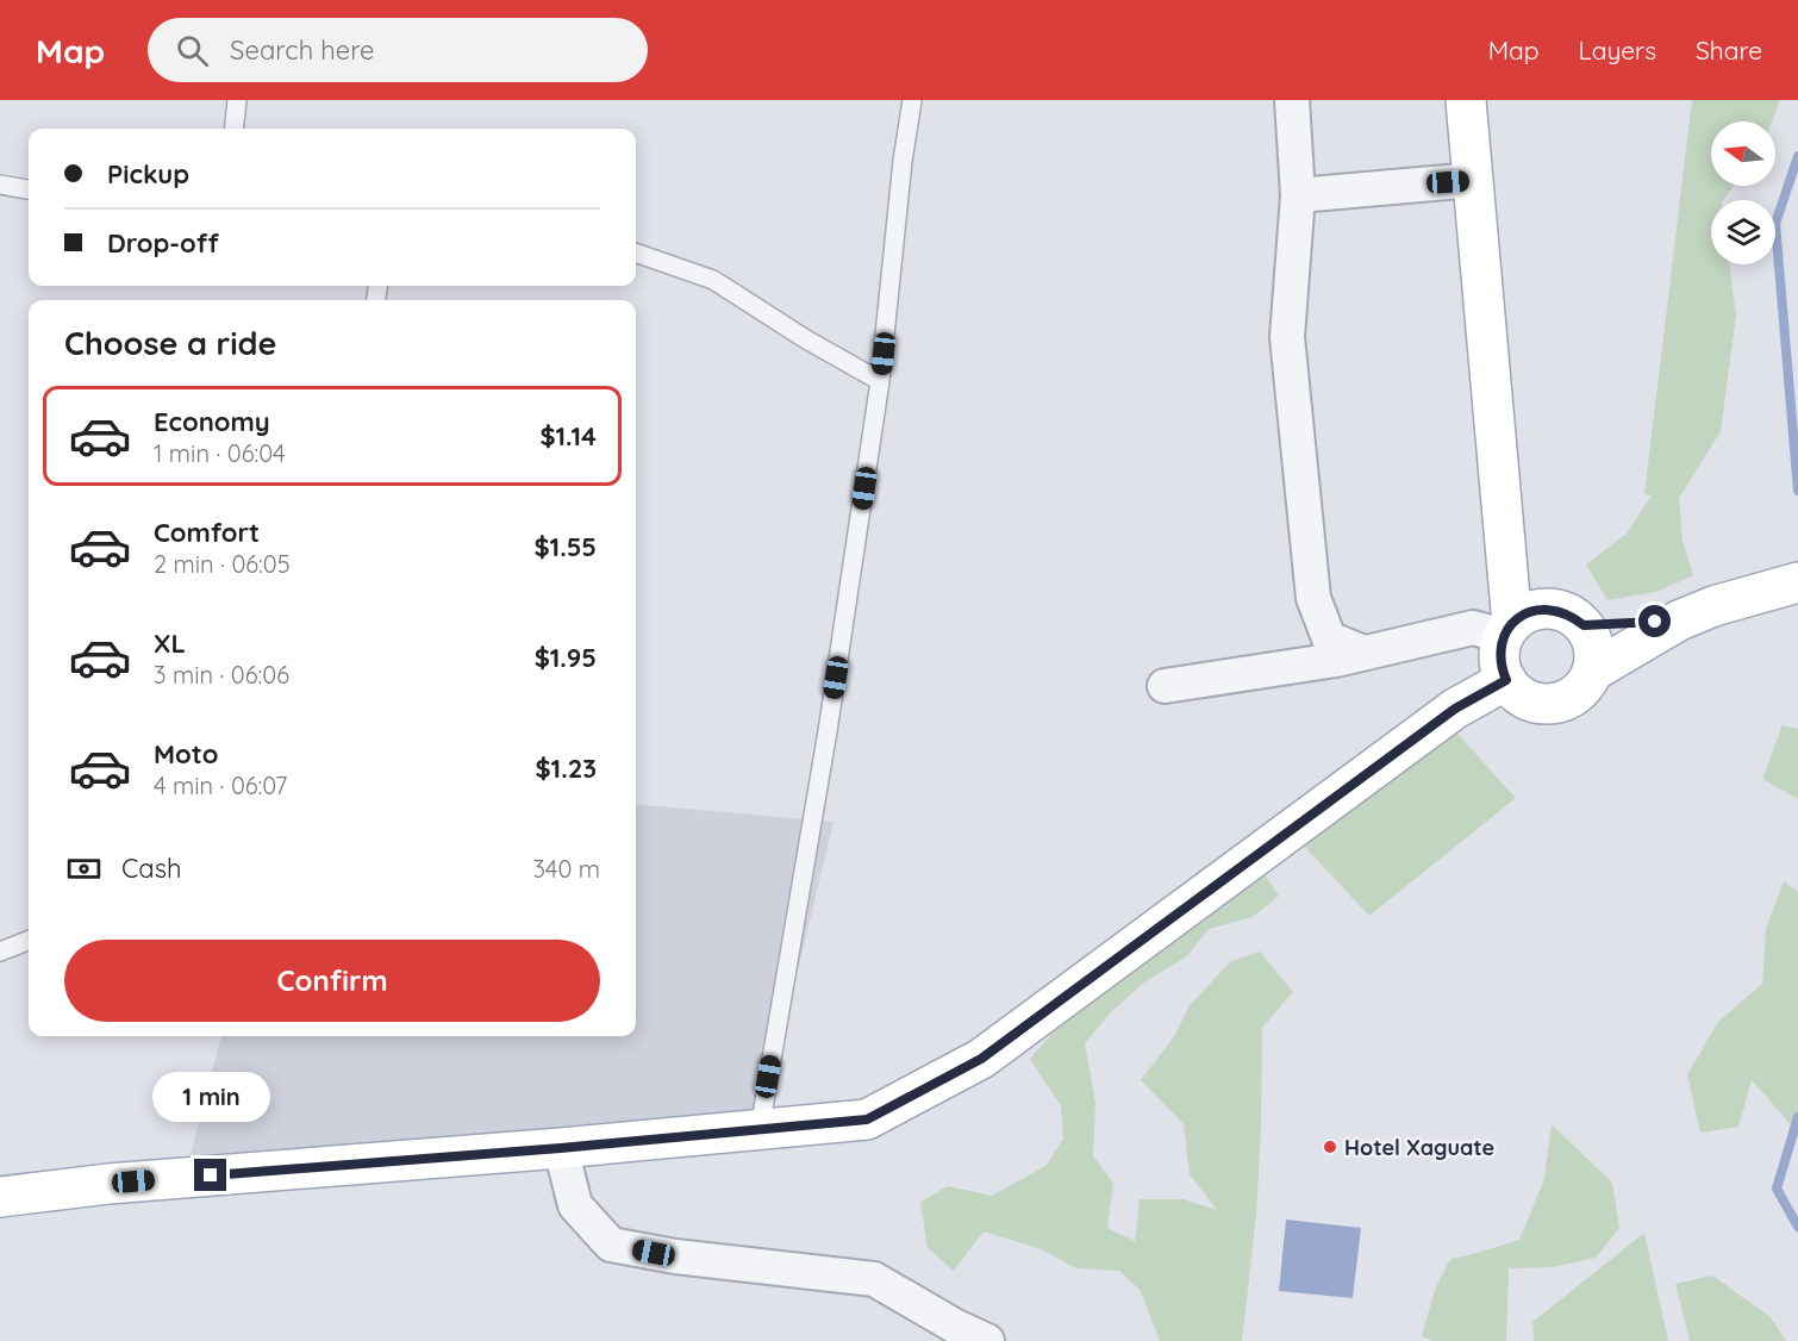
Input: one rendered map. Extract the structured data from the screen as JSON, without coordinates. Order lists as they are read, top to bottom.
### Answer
{
  "places": ["Hotel Xaguate"],
  "north": "left",
  "page": {
    "header": "Map",
    "search": "Search here",
    "nav": ["Map", "Layers", "Share"],
    "banner": ["Pickup", "Drop-off"],
    "heading": "Choose a ride",
    "list": [
      {
        "name": "Economy",
        "note": "1 min · 06:04",
        "value": "$1.14"
      },
      {
        "name": "Comfort",
        "note": "2 min · 06:05",
        "value": "$1.55"
      },
      {
        "name": "XL",
        "note": "3 min · 06:06",
        "value": "$1.95"
      },
      {
        "name": "Moto",
        "note": "4 min · 06:07",
        "value": "$1.23"
      }
    ],
    "pay": ["Cash", "340 m"],
    "buttons": "Confirm",
    "bubble": "1 min"
  }
}
